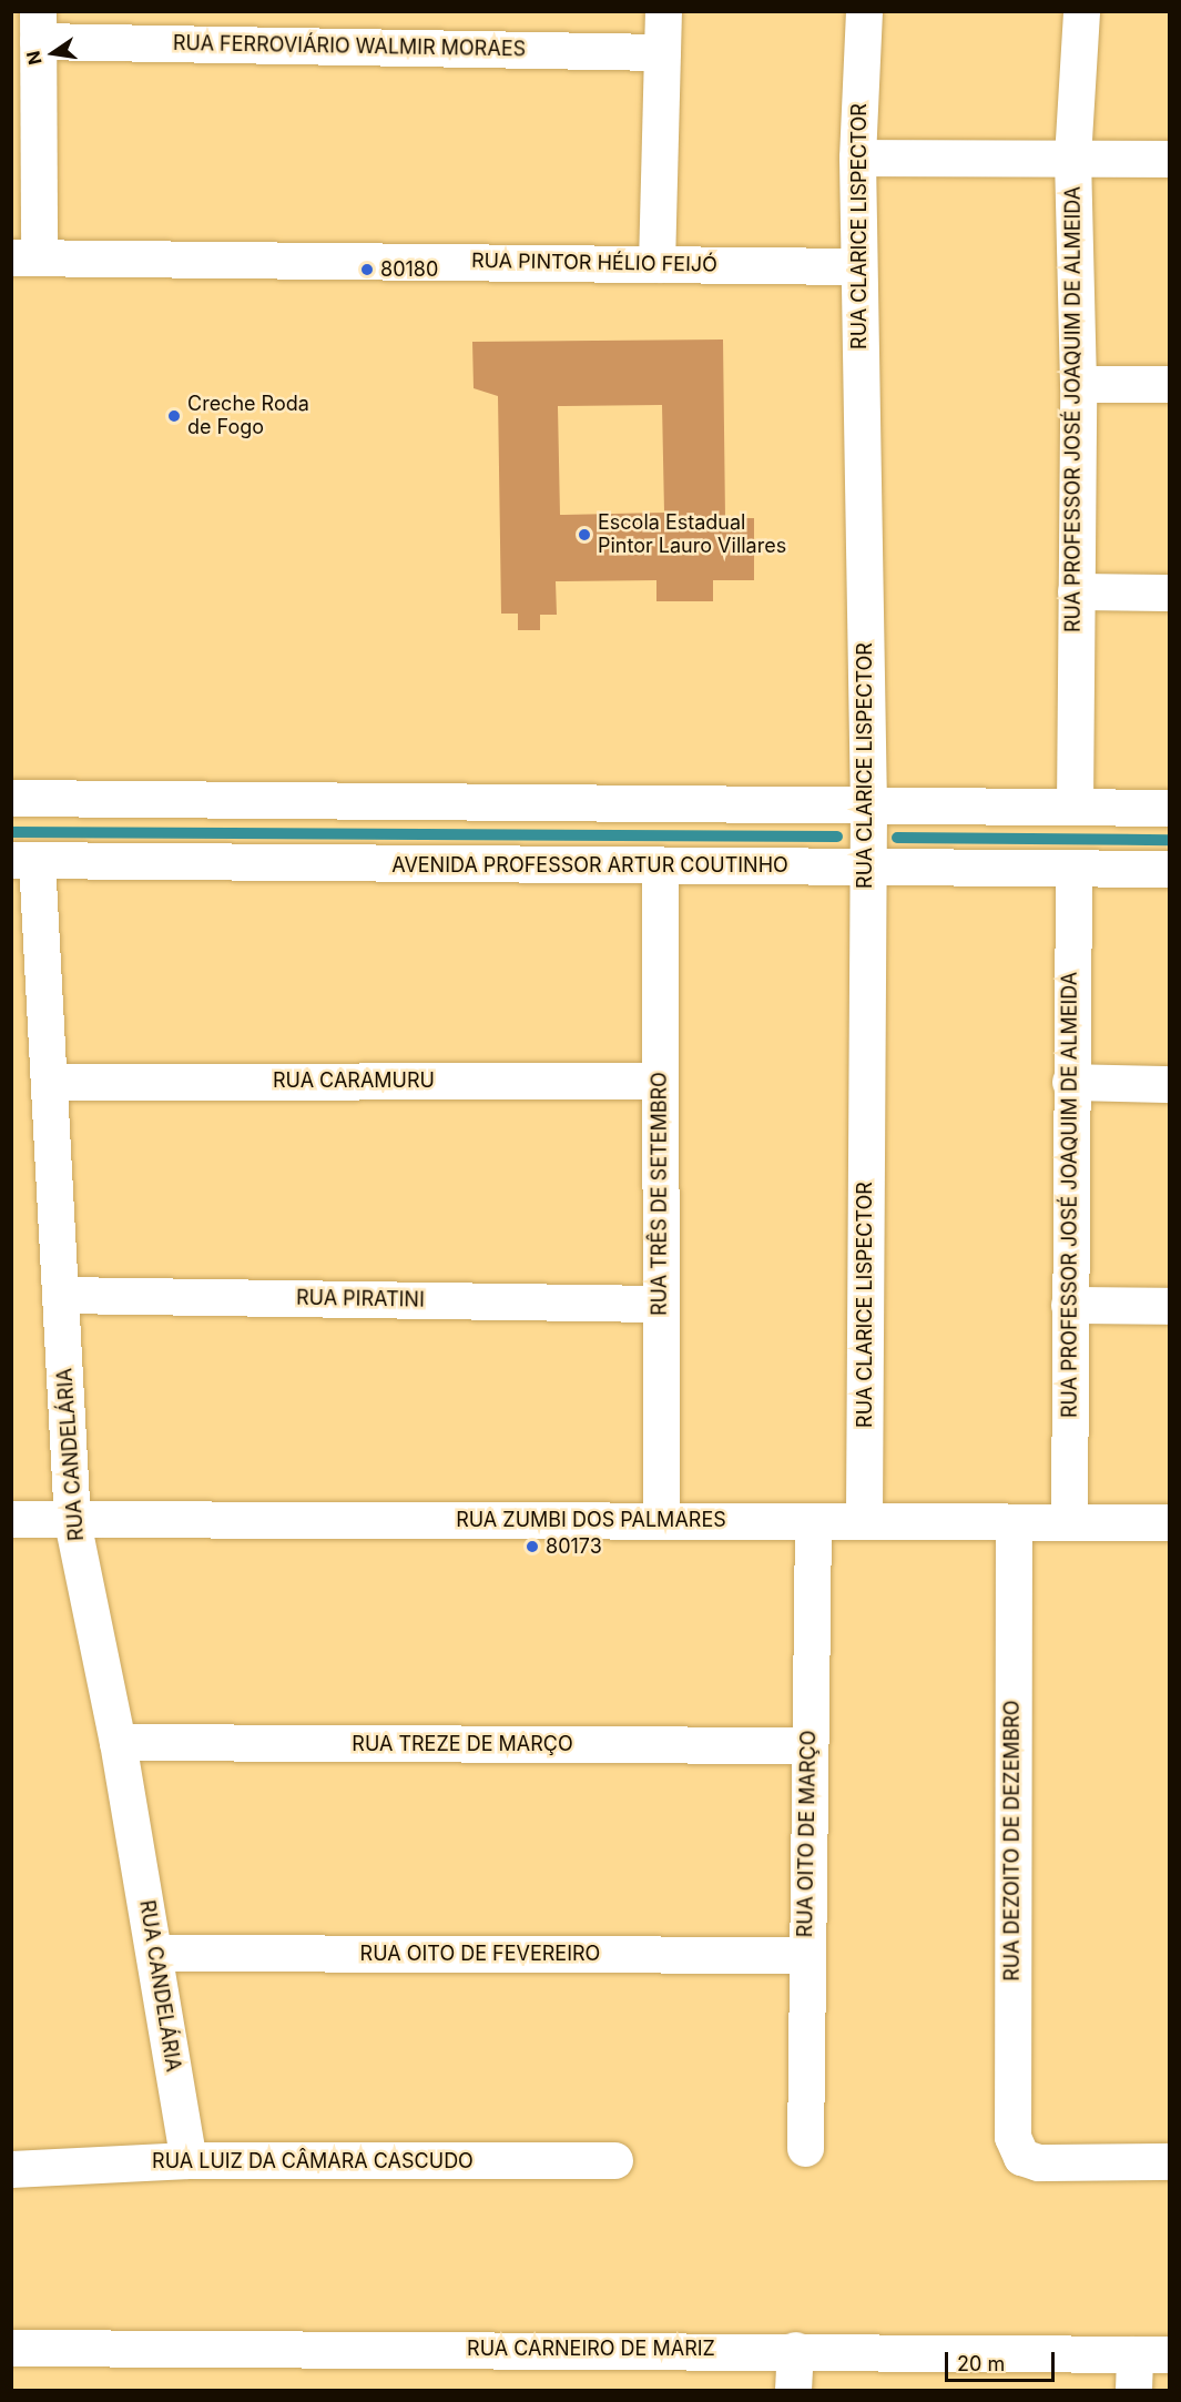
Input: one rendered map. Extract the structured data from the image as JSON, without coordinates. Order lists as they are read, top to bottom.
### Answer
{
  "streets": {
    "street": [
      "RUA FERROVIÁRIO WALMIR MORAES",
      "RUA CLARICE LISPECTOR",
      "RUA PINTOR HÉLIO FEIJÓ",
      "RUA PROFESSOR JOSÉ JOAQUIM DE ALMEIDA",
      "AVENIDA PROFESSOR ARTUR COUTINHO",
      "RUA CARAMURU",
      "RUA TRÊS DE SETEMBRO",
      "RUA PIRATINI",
      "RUA CANDELÁRIA",
      "RUA ZUMBI DOS PALMARES",
      "RUA TREZE DE MARÇO",
      "RUA OITO DE MARÇO",
      "RUA DEZOITO DE DEZEMBRO",
      "RUA OITO DE FEVEREIRO",
      "RUA LUIZ DA CÂMARA CASCUDO",
      "RUA CARNEIRO DE MARIZ"
    ]
  },
  "crossings": [
    ["RUA CLARICE LISPECTOR", "RUA PINTOR HÉLIO FEIJÓ"],
    ["RUA CLARICE LISPECTOR", "AVENIDA PROFESSOR ARTUR COUTINHO"],
    ["RUA CLARICE LISPECTOR", "RUA ZUMBI DOS PALMARES"],
    ["RUA PROFESSOR JOSÉ JOAQUIM DE ALMEIDA", "AVENIDA PROFESSOR ARTUR COUTINHO"],
    ["RUA PROFESSOR JOSÉ JOAQUIM DE ALMEIDA", "RUA ZUMBI DOS PALMARES"],
    ["AVENIDA PROFESSOR ARTUR COUTINHO", "RUA TRÊS DE SETEMBRO"],
    ["AVENIDA PROFESSOR ARTUR COUTINHO", "RUA CANDELÁRIA"],
    ["RUA CARAMURU", "RUA TRÊS DE SETEMBRO"],
    ["RUA CARAMURU", "RUA CANDELÁRIA"],
    ["RUA TRÊS DE SETEMBRO", "RUA PIRATINI"],
    ["RUA TRÊS DE SETEMBRO", "RUA ZUMBI DOS PALMARES"],
    ["RUA PIRATINI", "RUA CANDELÁRIA"],
    ["RUA CANDELÁRIA", "RUA ZUMBI DOS PALMARES"],
    ["RUA CANDELÁRIA", "RUA TREZE DE MARÇO"],
    ["RUA CANDELÁRIA", "RUA OITO DE FEVEREIRO"],
    ["RUA CANDELÁRIA", "RUA LUIZ DA CÂMARA CASCUDO"],
    ["RUA ZUMBI DOS PALMARES", "RUA OITO DE MARÇO"],
    ["RUA ZUMBI DOS PALMARES", "RUA DEZOITO DE DEZEMBRO"],
    ["RUA TREZE DE MARÇO", "RUA OITO DE MARÇO"],
    ["RUA OITO DE MARÇO", "RUA OITO DE FEVEREIRO"]
  ],
  "places": [
    "80180",
    "Creche Roda de Fogo",
    "Escola Estadual Pintor Lauro Villares",
    "80173"
  ],
  "scale_bar": "20 m",
  "north": "left"
}
